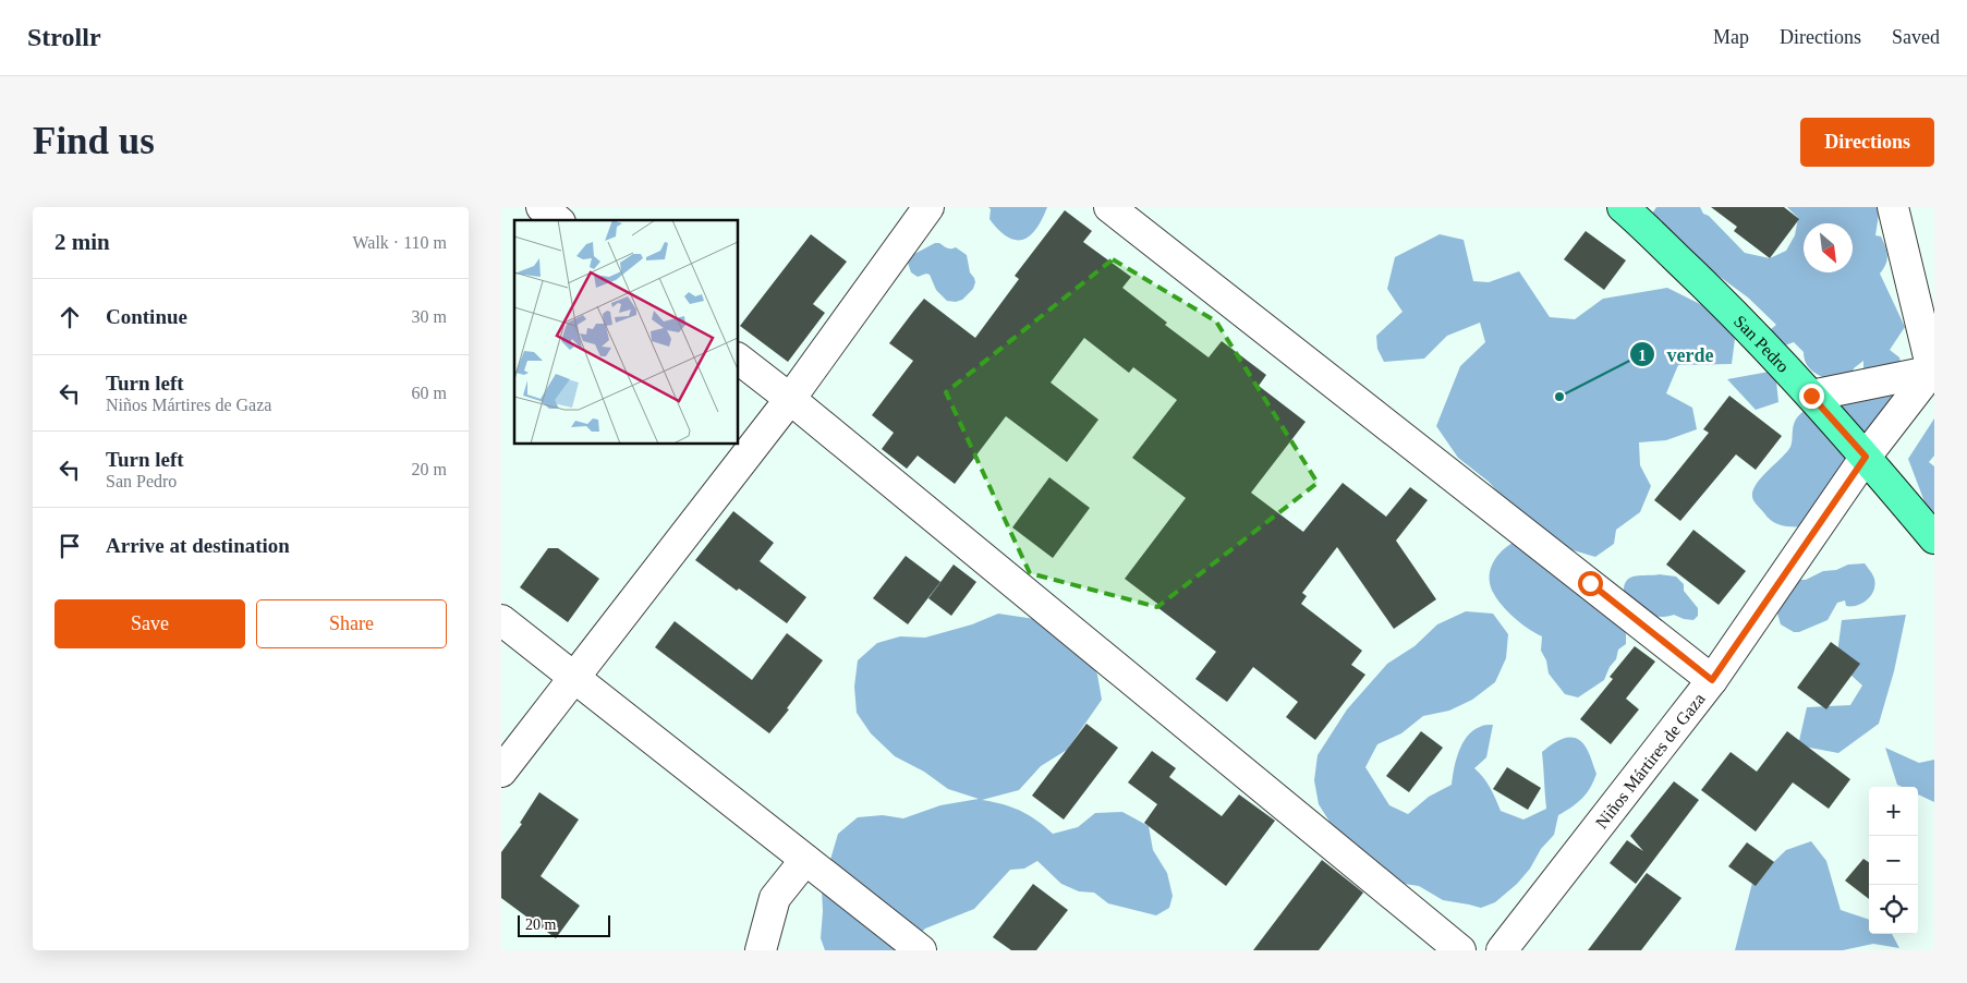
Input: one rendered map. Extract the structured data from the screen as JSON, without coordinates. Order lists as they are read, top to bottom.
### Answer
{
  "streets": {
    "main road": ["San Pedro"],
    "street": ["Niños Mártires de Gaza"]
  },
  "crossings": [
    ["San Pedro", "Niños Mártires de Gaza"]
  ],
  "places": ["verde"],
  "scale_bar": "20 m",
  "north": "bottom right",
  "page": {
    "header": "Strollr",
    "nav": ["Map", "Directions", "Saved"],
    "buttons": [
      "Directions",
      ["Save", "Share"]
    ],
    "title": "Find us",
    "heading": ["2 min", "Walk · 110 m"],
    "list": [
      ["Continue", "30 m"],
      ["Turn left", "Niños Mártires de Gaza", "60 m"],
      ["Turn left", "San Pedro", "20 m"],
      "Arrive at destination"
    ],
    "map_buttons": ["+", "−"],
    "scale": "20 m"
  }
}
